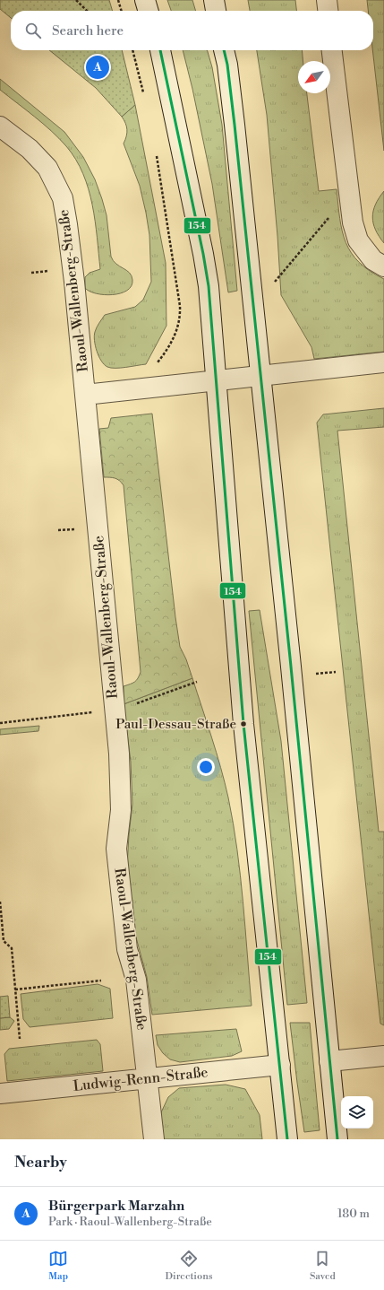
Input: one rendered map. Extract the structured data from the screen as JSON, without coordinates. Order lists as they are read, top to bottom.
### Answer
{
  "streets": {
    "main road": ["Raoul-Wallenberg-Straße", "Ludwig-Renn-Straße"]
  },
  "crossings": [
    ["Raoul-Wallenberg-Straße", "Ludwig-Renn-Straße"]
  ],
  "places": ["Paul-Dessau-Straße"],
  "lines": ["transit line 154"],
  "north": "bottom left",
  "page": {
    "search": "Search here",
    "pins": "A",
    "heading": "Nearby",
    "list": [
      {
        "mark": "A",
        "name": "Bürgerpark Marzahn",
        "note": "Park · Raoul-Wallenberg-Straße",
        "value": "180 m"
      }
    ],
    "nav": ["Map", "Directions", "Saved"]
  }
}
